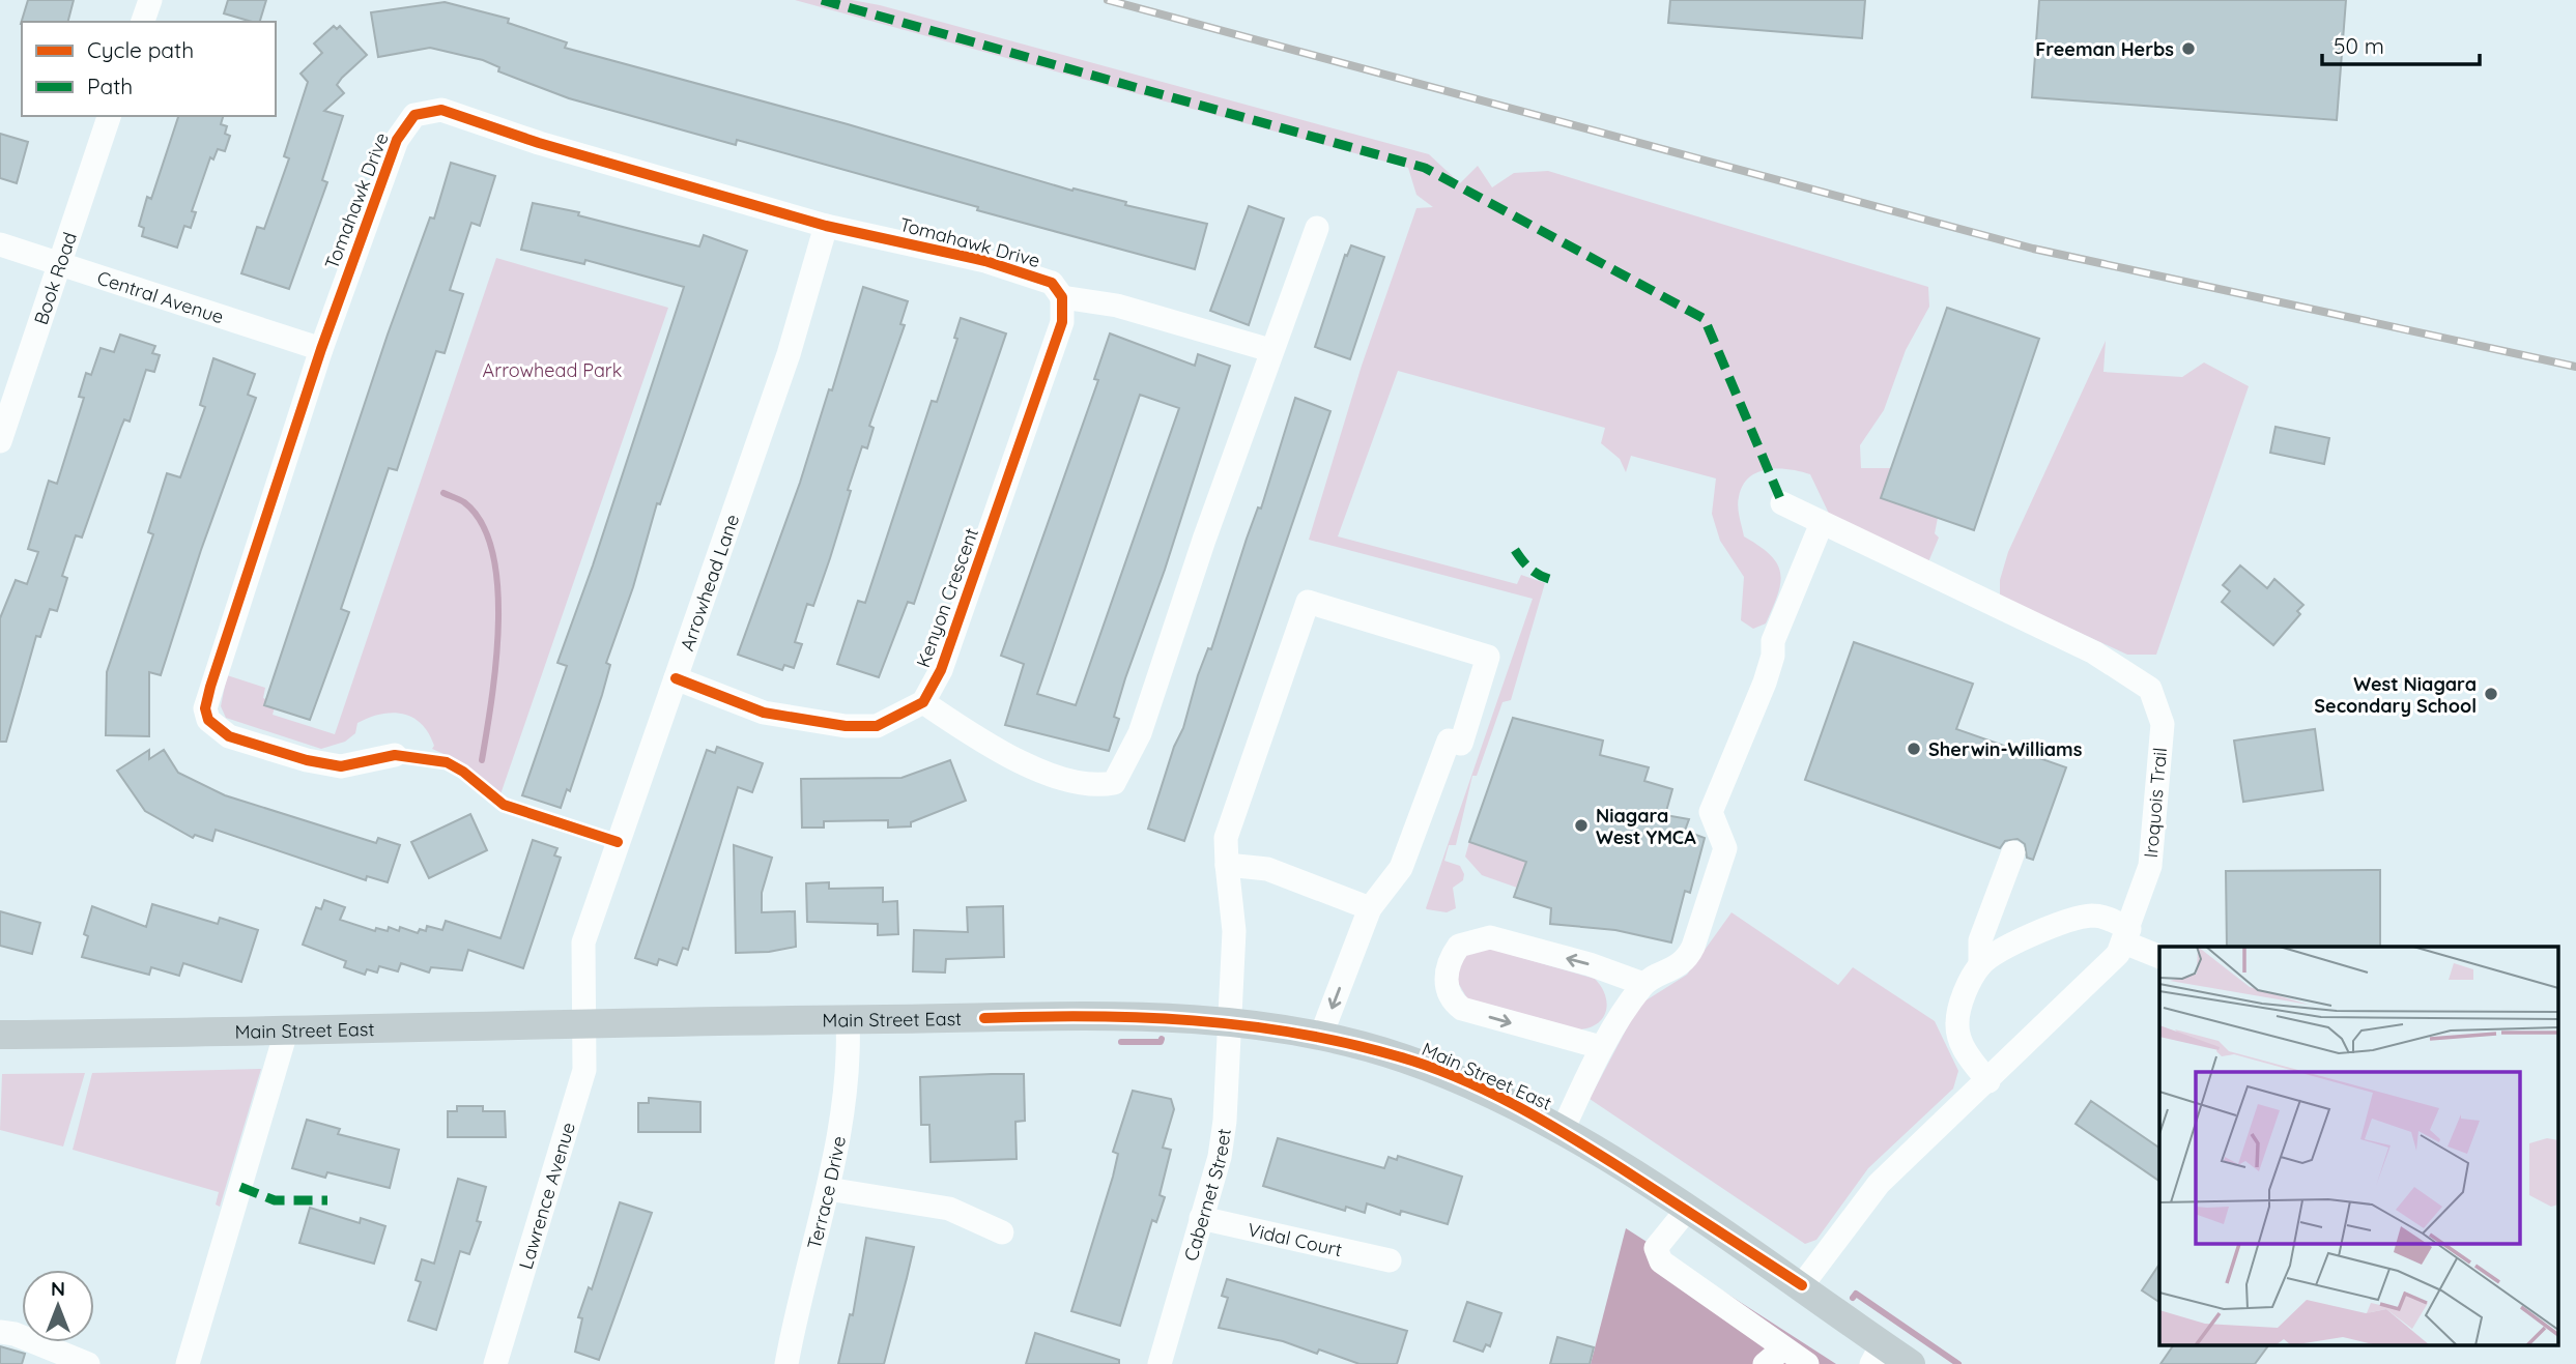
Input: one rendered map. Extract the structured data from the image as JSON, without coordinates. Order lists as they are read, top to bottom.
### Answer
{
  "streets": {
    "main road": ["Main Street East"],
    "street": [
      "Tomahawk Drive",
      "Book Road",
      "Central Avenue",
      "Arrowhead Lane",
      "Kenyon Crescent",
      "Iroquois Trail",
      "Terrace Drive",
      "Lawrence Avenue",
      "Cabernet Street",
      "Vidal Court"
    ]
  },
  "crossings": [
    ["Tomahawk Drive", "Central Avenue"],
    ["Tomahawk Drive", "Arrowhead Lane"],
    ["Tomahawk Drive", "Kenyon Crescent"],
    ["Book Road", "Central Avenue"],
    ["Arrowhead Lane", "Main Street East"],
    ["Arrowhead Lane", "Lawrence Avenue"],
    ["Iroquois Trail", "Main Street East"],
    ["Main Street East", "Terrace Drive"],
    ["Main Street East", "Lawrence Avenue"],
    ["Main Street East", "Cabernet Street"],
    ["Cabernet Street", "Vidal Court"]
  ],
  "parks": ["Arrowhead Park"],
  "places": [
    "Freeman Herbs",
    "West Niagara Secondary School",
    "Sherwin-Williams",
    "Niagara West YMCA"
  ],
  "legend": ["Cycle path", "Path"],
  "scale_bar": "50 m",
  "north": "top"
}
